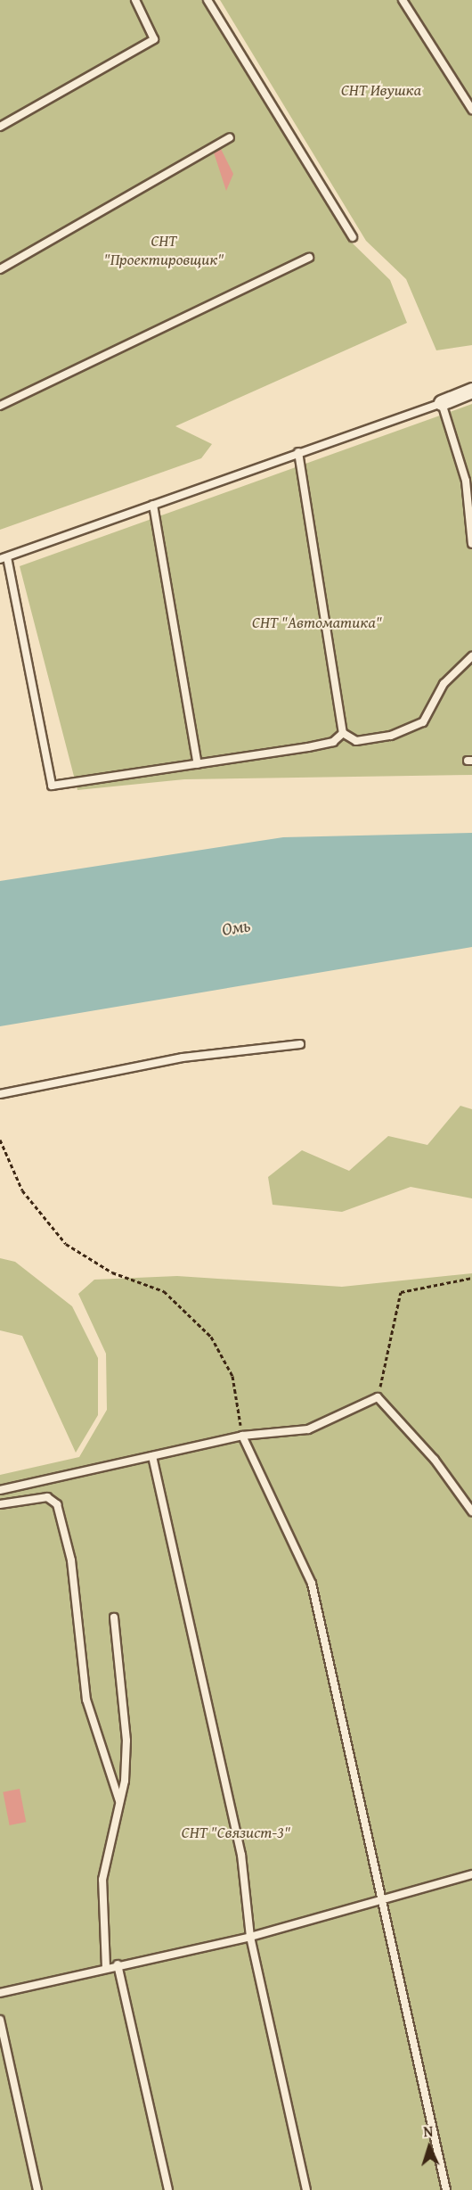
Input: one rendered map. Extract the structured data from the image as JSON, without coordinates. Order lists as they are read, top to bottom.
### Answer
{
  "water": ["Омь"],
  "parks": [
    "СНТ Ивушка",
    "СНТ \"Проектировщик\"",
    "СНТ \"Автоматика\"",
    "СНТ \"Связист-3\""
  ],
  "north": "top"
}
